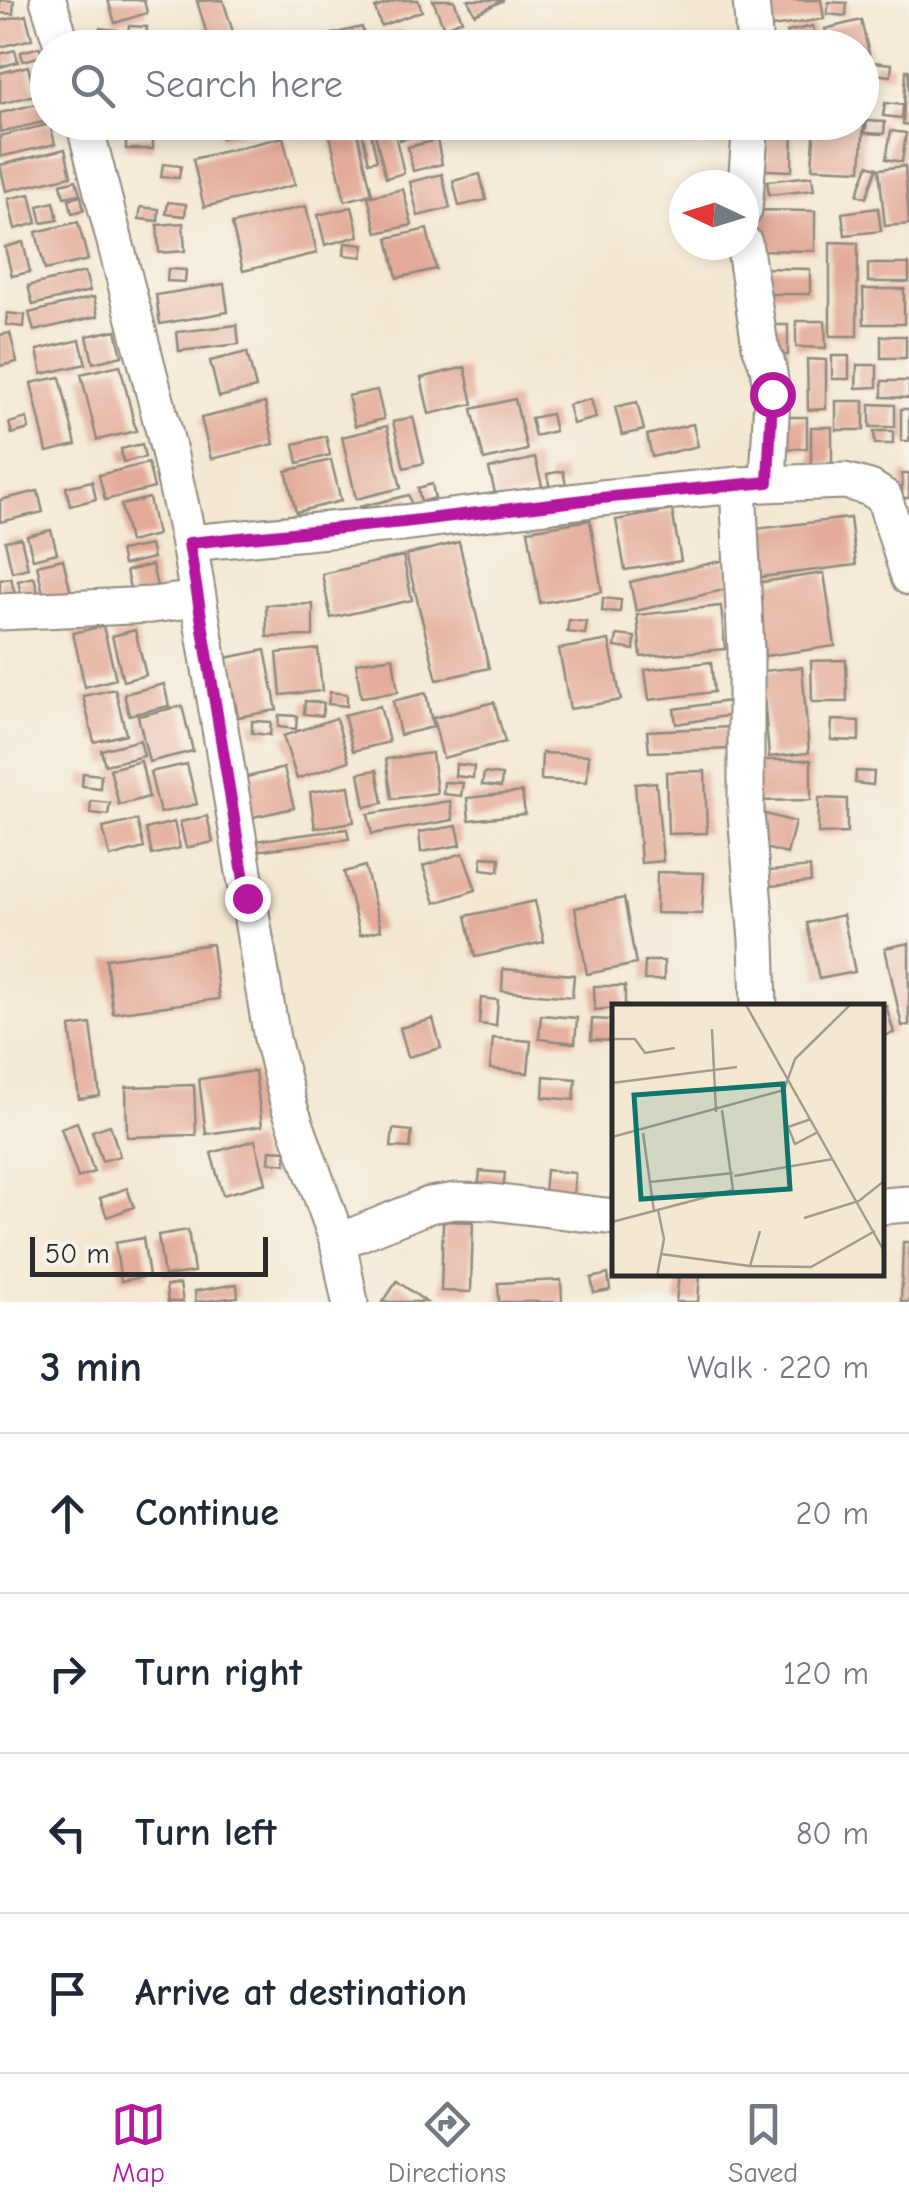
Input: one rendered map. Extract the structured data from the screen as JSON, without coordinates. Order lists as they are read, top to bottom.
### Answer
{
  "scale_bar": "50 m",
  "north": "left",
  "page": {
    "search": "Search here",
    "scale": "50 m",
    "heading": ["3 min", "Walk · 220 m"],
    "list": [
      ["Continue", "20 m"],
      ["Turn right", "120 m"],
      ["Turn left", "80 m"],
      "Arrive at destination"
    ],
    "nav": ["Map", "Directions", "Saved"]
  }
}
